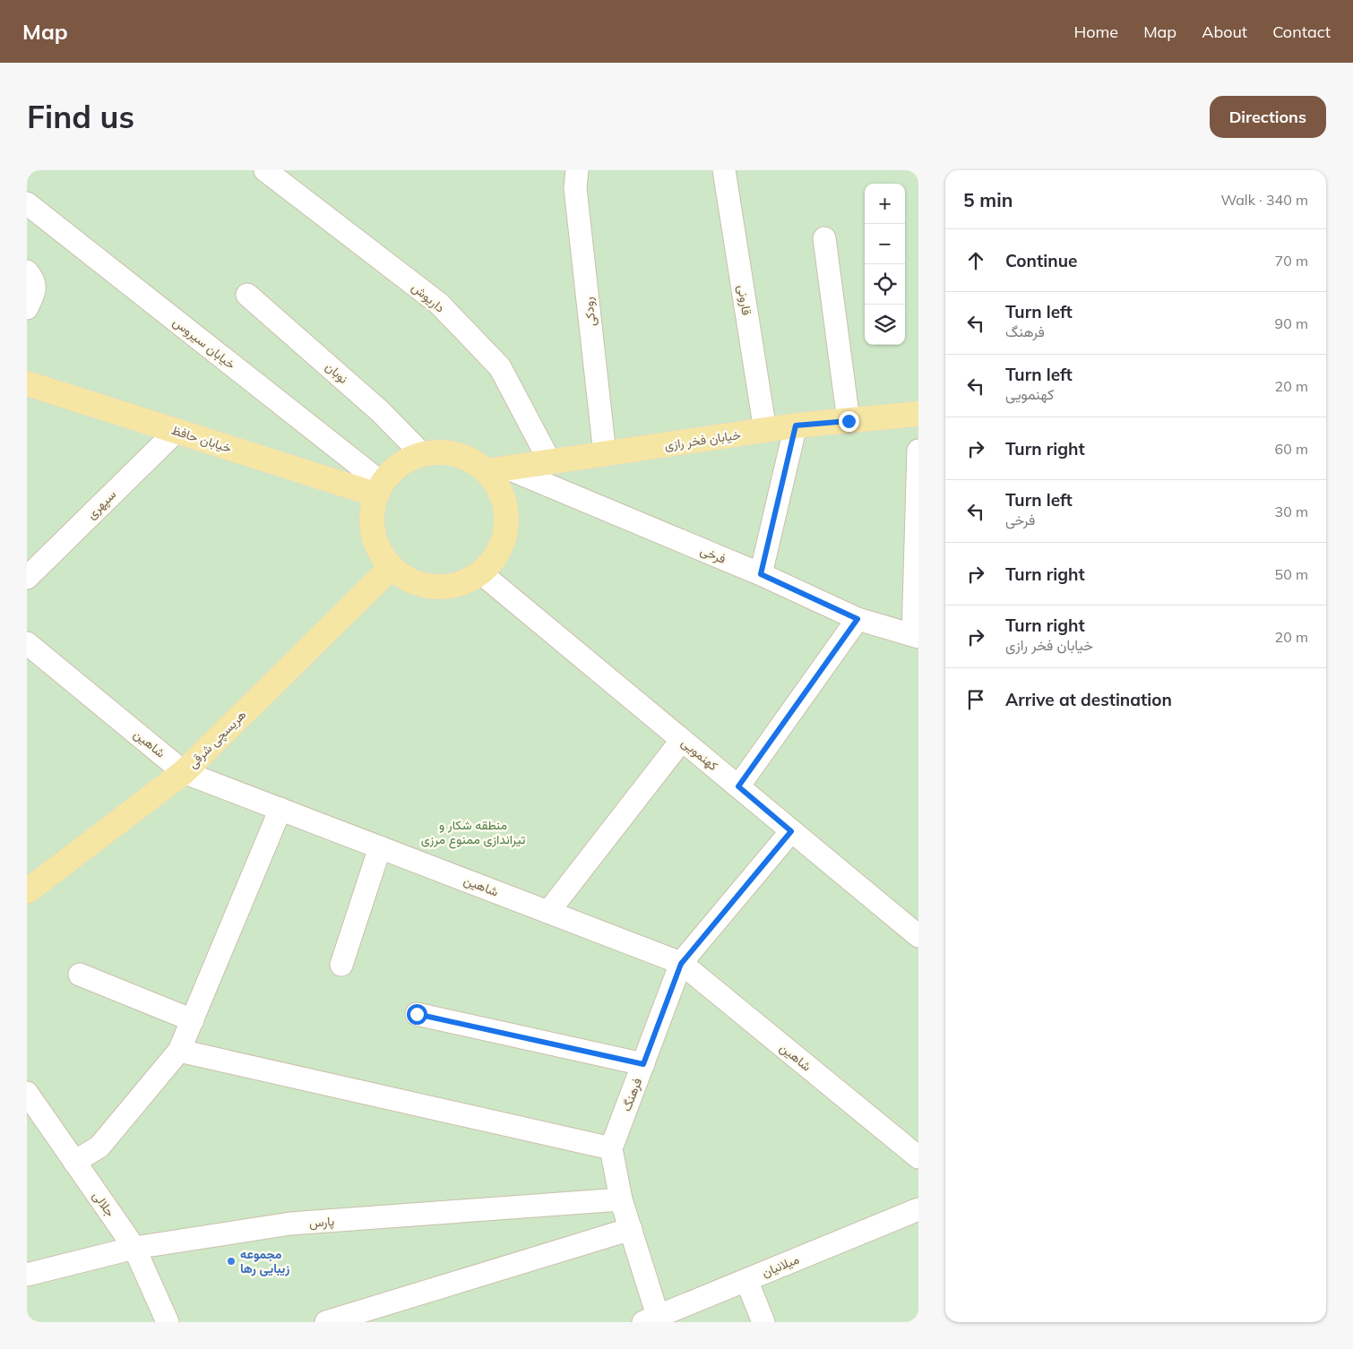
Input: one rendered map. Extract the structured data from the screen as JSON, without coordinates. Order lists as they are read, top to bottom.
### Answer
{
  "streets": {
    "main road": ["خیابان حافظ", "خیابان فخر رازی", "هریسچی شرقی"],
    "street": [
      "داریوش",
      "قارونی",
      "رودکی",
      "خیابان سیروس",
      "نوبان",
      "سپهری",
      "فرخی",
      "شاهین",
      "کهنمویی",
      "فرهنگ",
      "جلالی",
      "پارس",
      "میلانیان"
    ]
  },
  "crossings": [
    ["داریوش", "خیابان فخر رازی"],
    ["قارونی", "خیابان فخر رازی"],
    ["رودکی", "خیابان فخر رازی"],
    ["خیابان سیروس", "نوبان"],
    ["خیابان سیروس", "خیابان حافظ"],
    ["خیابان سیروس", "خیابان فخر رازی"],
    ["خیابان سیروس", "فرخی"],
    ["خیابان سیروس", "هریسچی شرقی"],
    ["خیابان سیروس", "کهنمویی"],
    ["نوبان", "خیابان حافظ"],
    ["نوبان", "خیابان فخر رازی"],
    ["نوبان", "فرخی"],
    ["نوبان", "هریسچی شرقی"],
    ["نوبان", "کهنمویی"],
    ["خیابان حافظ", "خیابان فخر رازی"],
    ["خیابان حافظ", "سپهری"],
    ["خیابان حافظ", "فرخی"],
    ["خیابان حافظ", "هریسچی شرقی"],
    ["خیابان حافظ", "کهنمویی"],
    ["خیابان فخر رازی", "فرخی"],
    ["خیابان فخر رازی", "هریسچی شرقی"],
    ["خیابان فخر رازی", "کهنمویی"],
    ["فرخی", "هریسچی شرقی"],
    ["فرخی", "کهنمویی"],
    ["هریسچی شرقی", "شاهین"],
    ["هریسچی شرقی", "کهنمویی"],
    ["شاهین", "فرهنگ"],
    ["کهنمویی", "فرهنگ"],
    ["جلالی", "پارس"]
  ],
  "parks": ["منطقه شکار و تیراندازی ممنوع مرزی"],
  "places": ["مجموعه زیبایی رها"],
  "page": {
    "header": "Map",
    "nav": [
      "Home",
      "Map",
      "About",
      "Contact"
    ],
    "buttons": "Directions",
    "title": "Find us",
    "heading": ["5 min", "Walk · 340 m"],
    "map_buttons": ["+", "−"],
    "list": [
      ["Continue", "70 m"],
      ["Turn left", "فرهنگ", "90 m"],
      ["Turn left", "کهنمویی", "20 m"],
      ["Turn right", "60 m"],
      ["Turn left", "فرخی", "30 m"],
      ["Turn right", "50 m"],
      ["Turn right", "خیابان فخر رازی", "20 m"],
      "Arrive at destination"
    ]
  }
}
